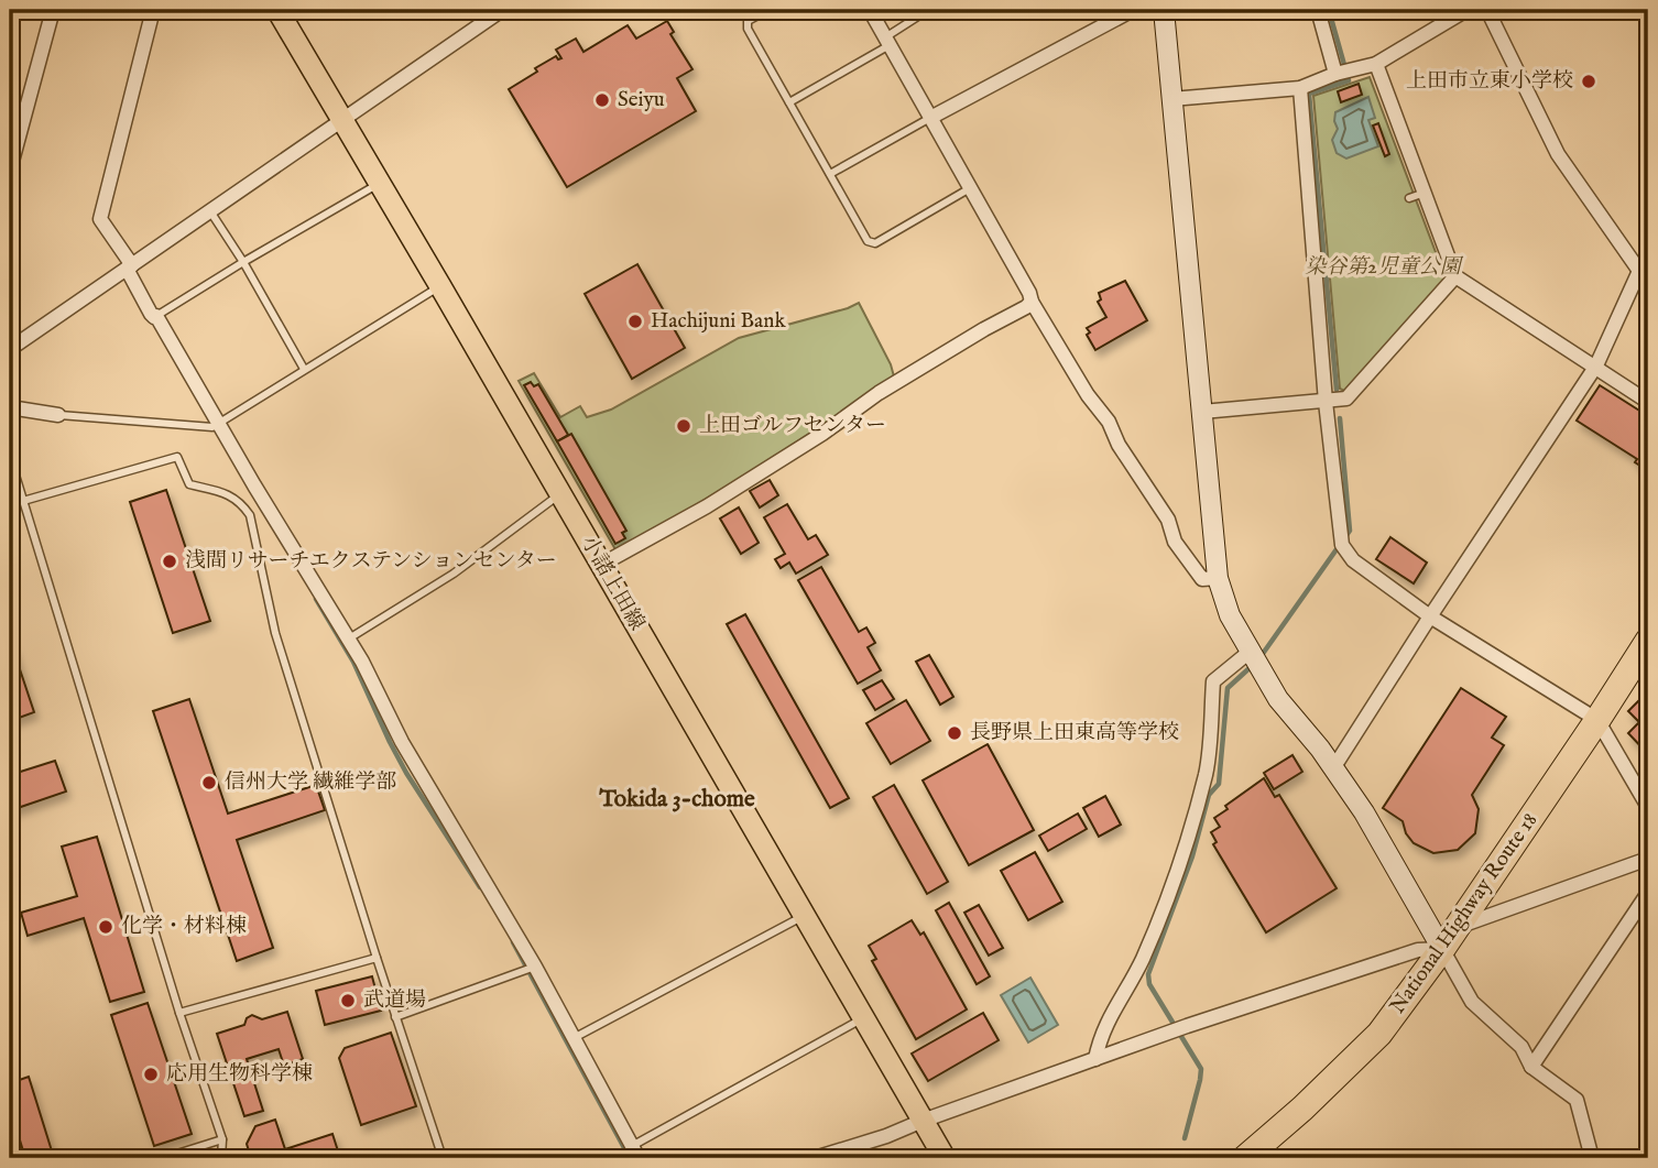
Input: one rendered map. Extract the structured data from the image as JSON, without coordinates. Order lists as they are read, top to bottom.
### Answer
{
  "streets": {
    "highway": ["National Highway Route 18"],
    "main road": ["小諸上田線"]
  },
  "districts": ["Tokida 3-chome"],
  "parks": ["染谷第2児童公園"],
  "places": [
    "上田市立東小学校",
    "Seiyu",
    "Hachijuni Bank",
    "上田ゴルフセンター",
    "浅間リサーチエクステンションセンター",
    "長野県上田東高等学校",
    "信州大学 繊維学部",
    "化学・材料棟",
    "武道場",
    "応用生物科学棟"
  ]
}
